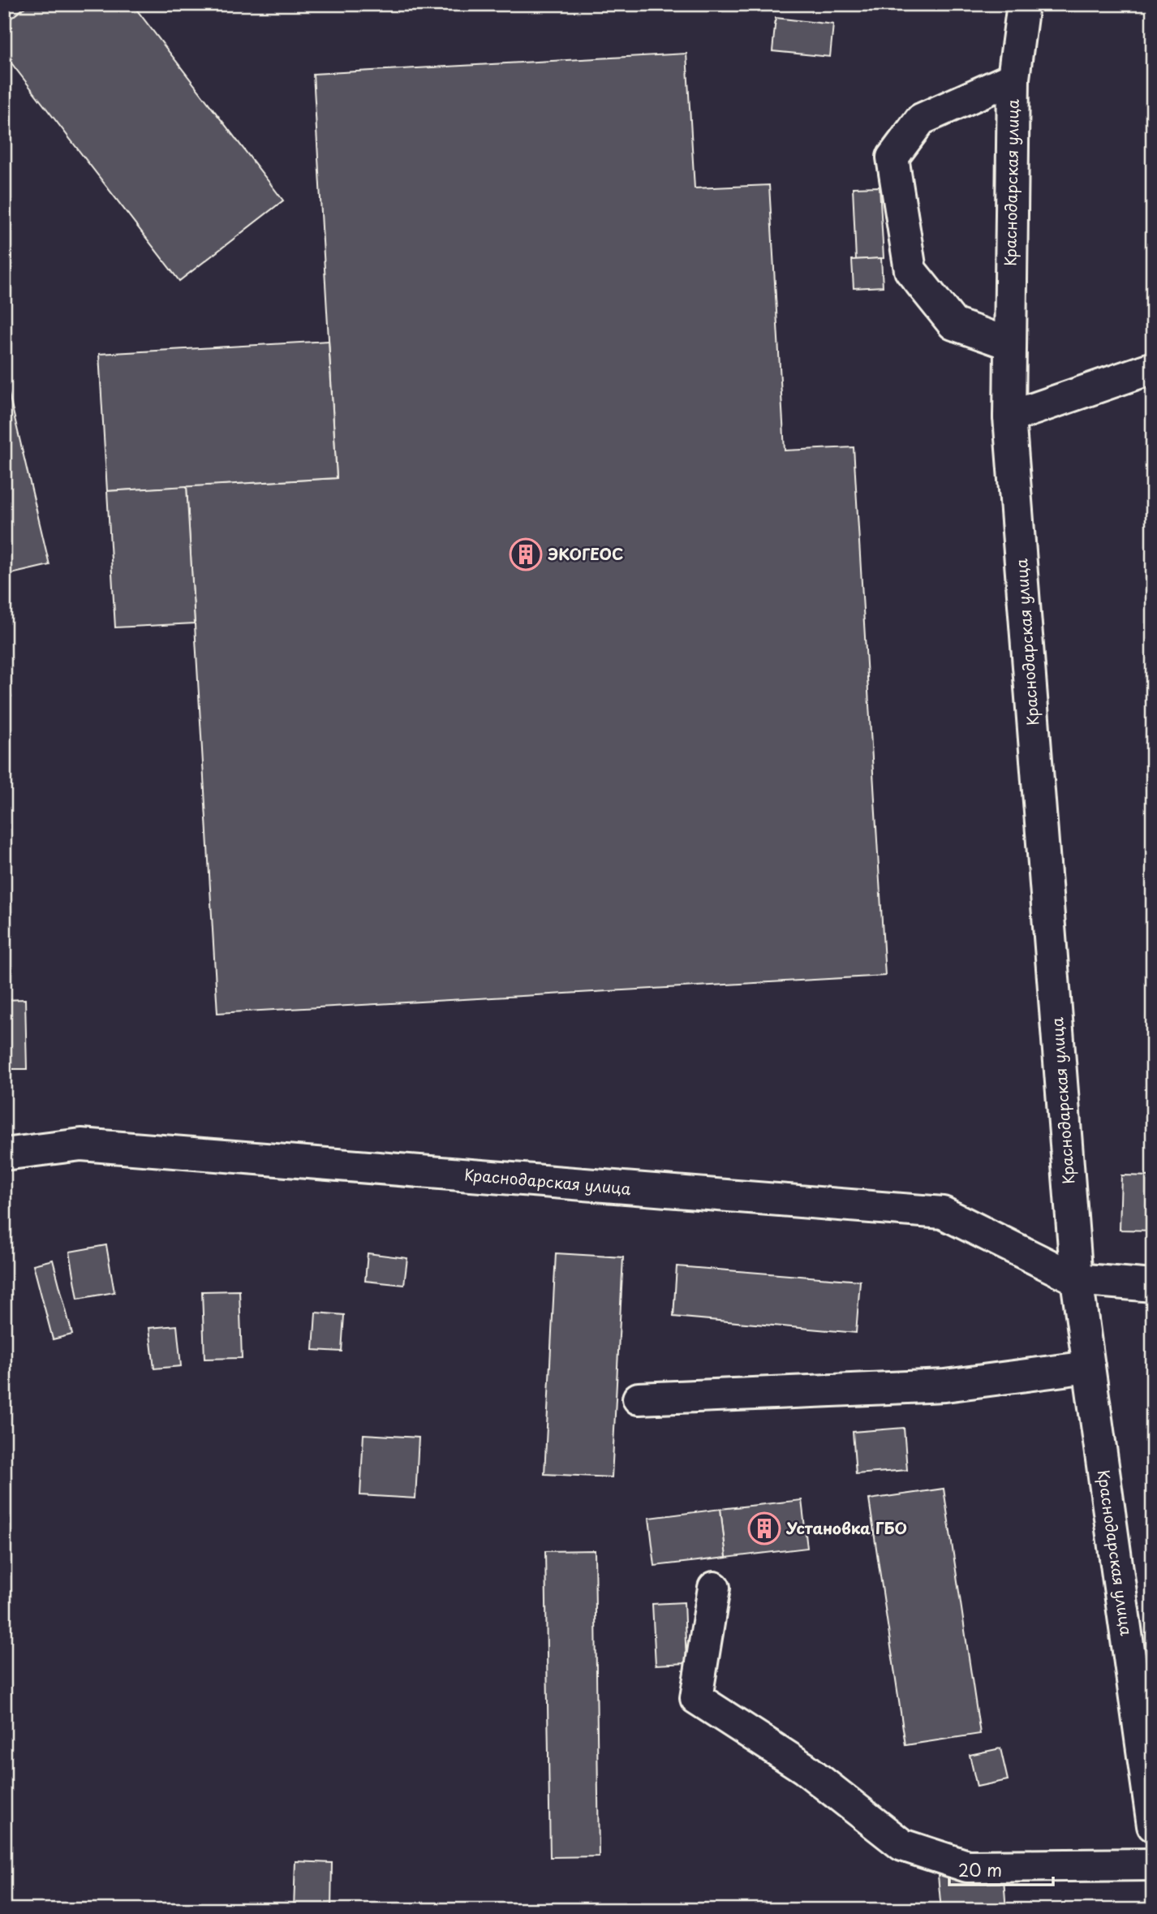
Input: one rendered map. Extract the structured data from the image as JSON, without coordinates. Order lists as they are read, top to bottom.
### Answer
{
  "streets": {
    "street": ["Краснодарская улица"]
  },
  "places": {
    "building": ["ЭКОГЕОС", "Установка ГБО"]
  },
  "scale_bar": "20 m"
}
